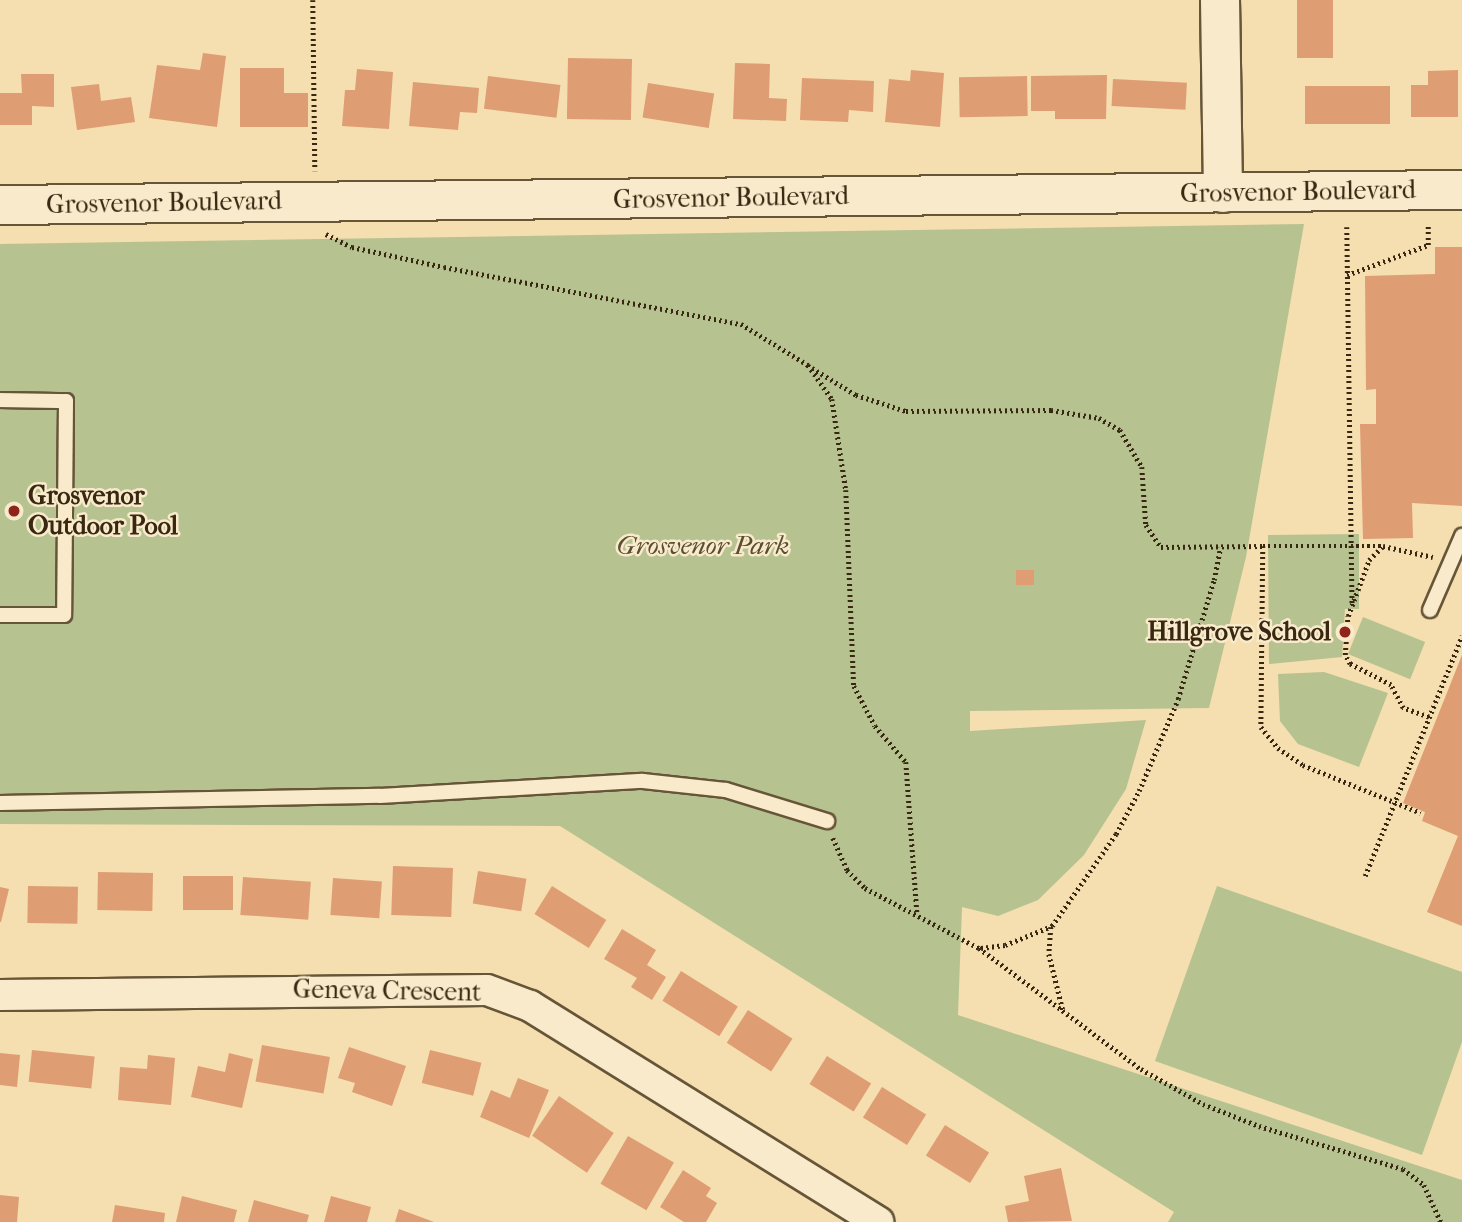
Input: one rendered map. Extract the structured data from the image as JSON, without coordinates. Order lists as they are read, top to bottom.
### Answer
{
  "streets": {
    "street": ["Grosvenor Boulevard", "Geneva Crescent"]
  },
  "parks": ["Grosvenor Park"],
  "places": ["Grosvenor Outdoor Pool", "Hillgrove School"]
}
